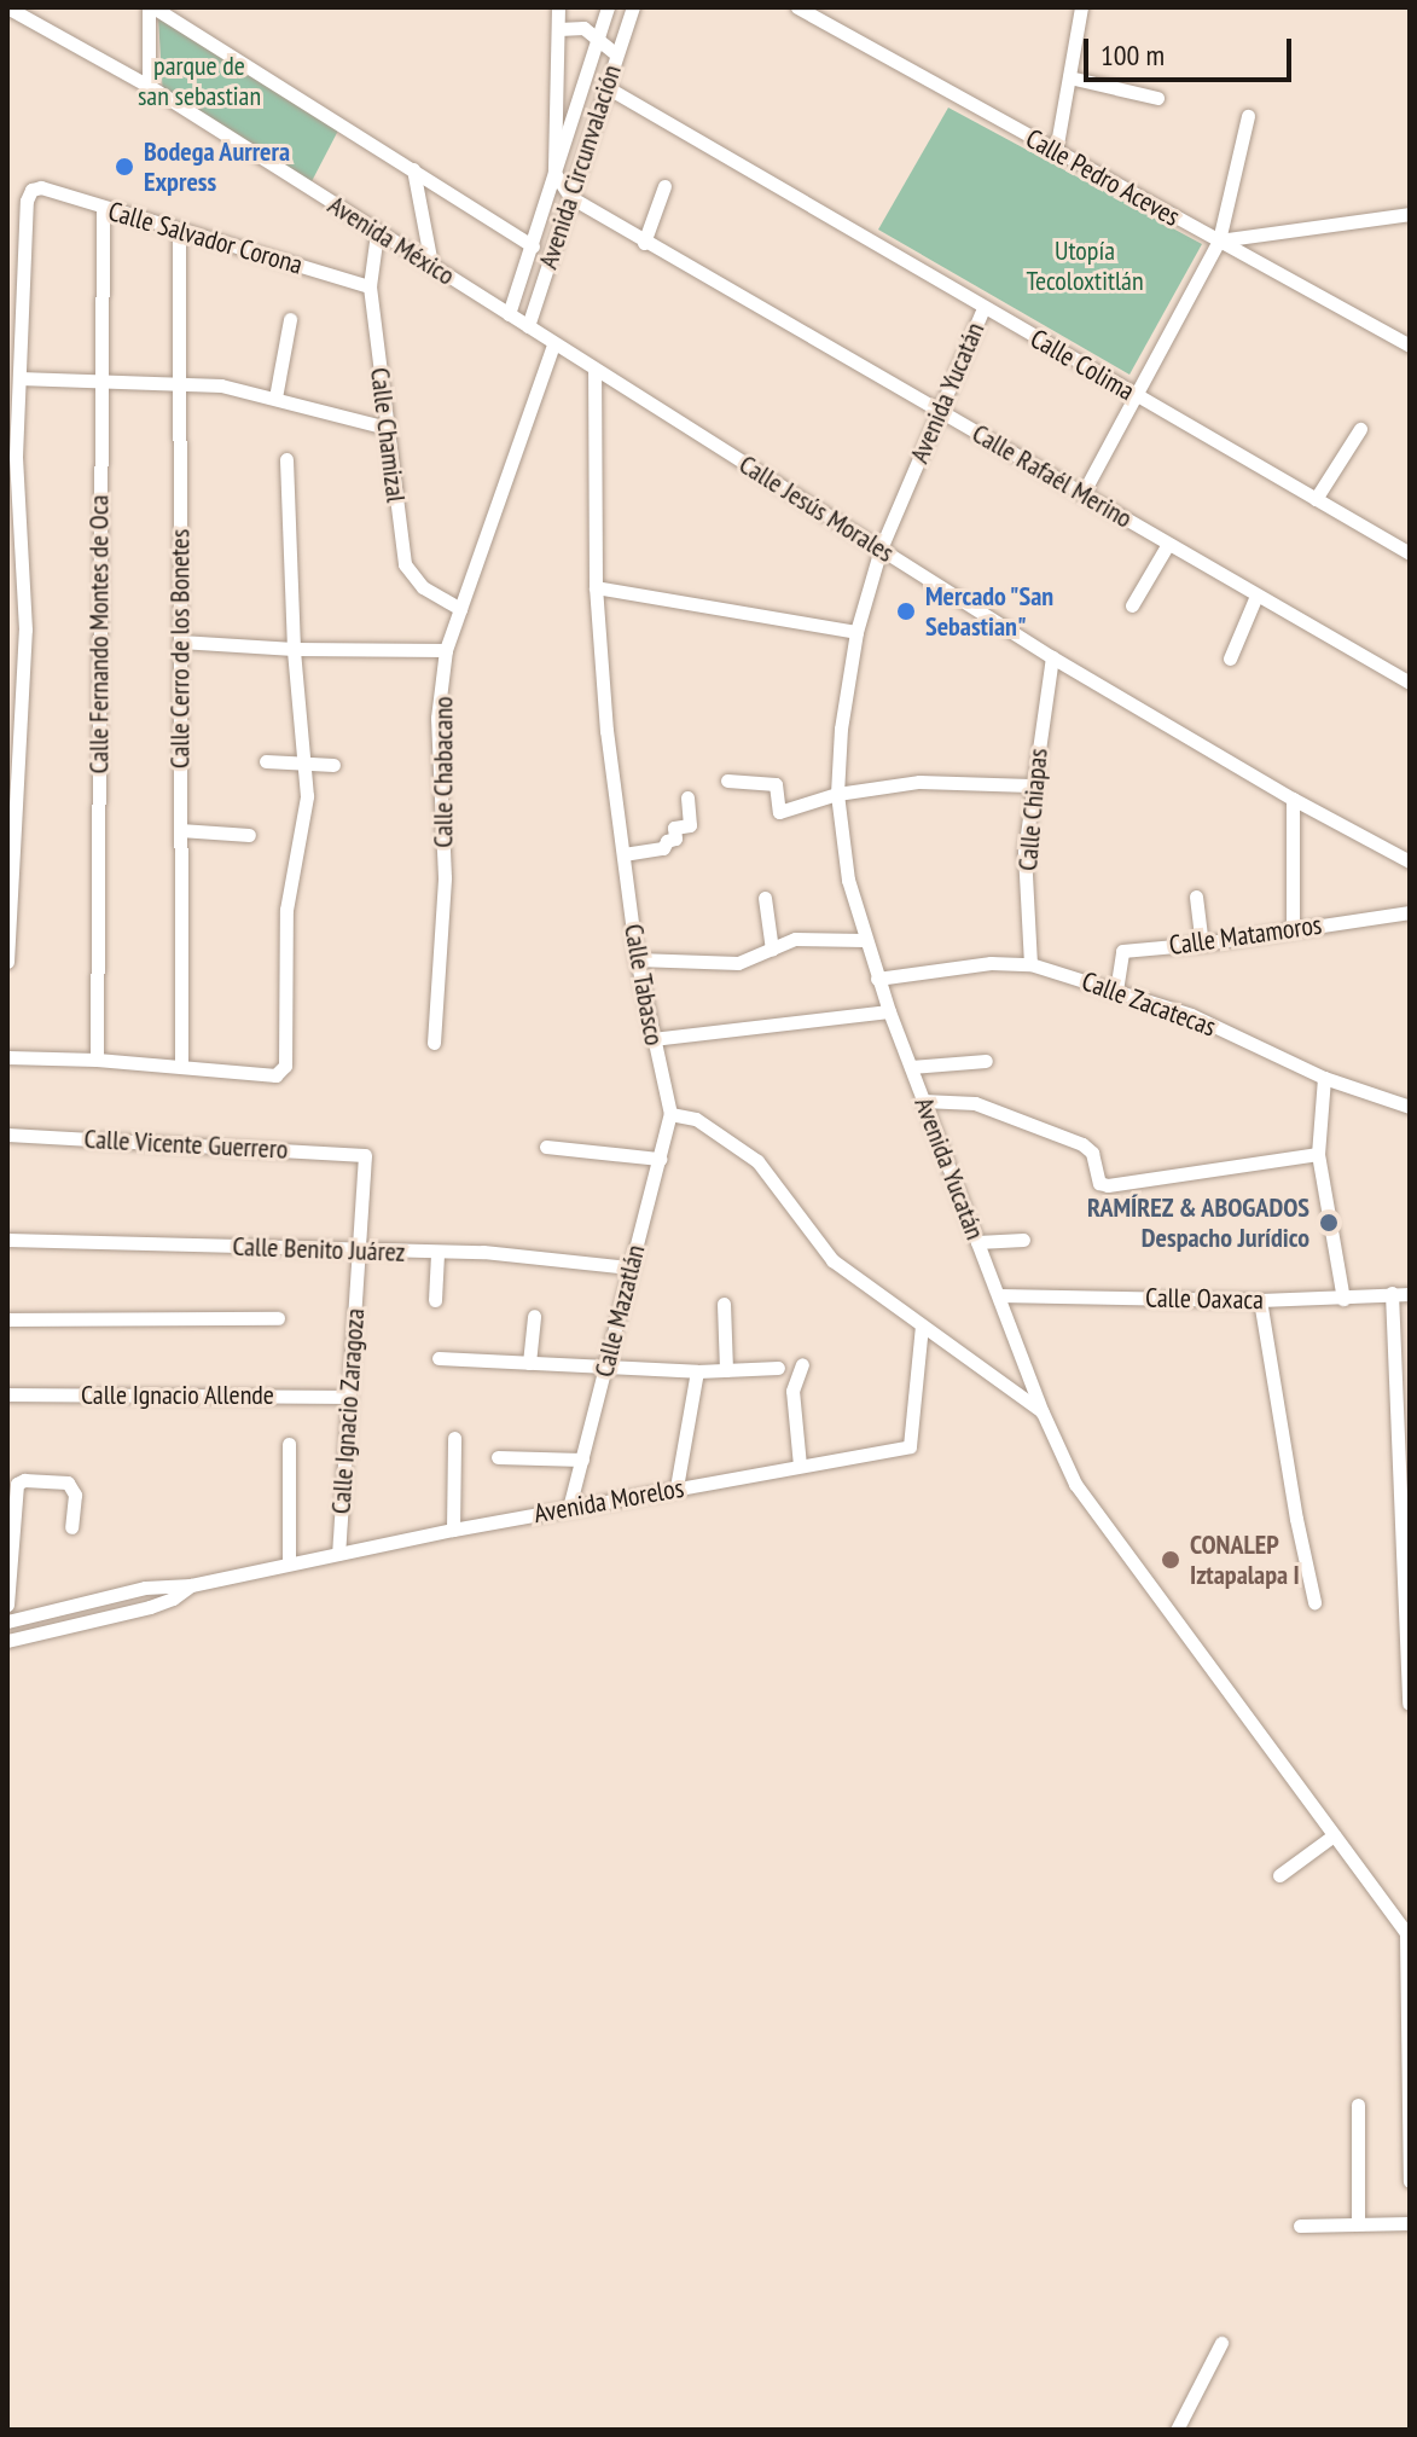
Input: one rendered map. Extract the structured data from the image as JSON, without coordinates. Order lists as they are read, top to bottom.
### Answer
{
  "streets": {
    "street": [
      "Avenida Circunvalación",
      "Calle Pedro Aceves",
      "Calle Salvador Corona",
      "Avenida México",
      "Calle Colima",
      "Avenida Yucatán",
      "Calle Chamizal",
      "Calle Rafaél Merino",
      "Calle Jesús Morales",
      "Calle Fernando Montes de Oca",
      "Calle Cerro de los Bonetes",
      "Calle Chabacano",
      "Calle Chiapas",
      "Calle Matamoros",
      "Calle Tabasco",
      "Calle Zacatecas",
      "Calle Vicente Guerrero",
      "Calle Benito Juárez",
      "Calle Oaxaca",
      "Calle Mazatlán",
      "Calle Ignacio Allende",
      "Calle Ignacio Zaragoza",
      "Avenida Morelos"
    ]
  },
  "crossings": [
    ["Avenida Circunvalación", "Avenida México"],
    ["Avenida Circunvalación", "Calle Colima"],
    ["Avenida Circunvalación", "Calle Rafaél Merino"],
    ["Avenida Circunvalación", "Calle Jesús Morales"],
    ["Calle Salvador Corona", "Calle Chamizal"],
    ["Calle Salvador Corona", "Calle Fernando Montes de Oca"],
    ["Calle Salvador Corona", "Calle Cerro de los Bonetes"],
    ["Avenida México", "Calle Chamizal"],
    ["Avenida México", "Calle Jesús Morales"],
    ["Calle Colima", "Avenida Yucatán"],
    ["Avenida Yucatán", "Calle Rafaél Merino"],
    ["Avenida Yucatán", "Calle Jesús Morales"],
    ["Avenida Yucatán", "Calle Zacatecas"],
    ["Avenida Yucatán", "Calle Oaxaca"],
    ["Calle Chamizal", "Calle Chabacano"],
    ["Calle Jesús Morales", "Calle Chabacano"],
    ["Calle Jesús Morales", "Calle Chiapas"],
    ["Calle Jesús Morales", "Calle Tabasco"],
    ["Calle Chiapas", "Calle Zacatecas"],
    ["Calle Matamoros", "Calle Zacatecas"],
    ["Calle Tabasco", "Calle Mazatlán"],
    ["Calle Vicente Guerrero", "Calle Ignacio Zaragoza"],
    ["Calle Benito Juárez", "Calle Mazatlán"],
    ["Calle Benito Juárez", "Calle Ignacio Zaragoza"],
    ["Calle Mazatlán", "Avenida Morelos"],
    ["Calle Ignacio Allende", "Calle Ignacio Zaragoza"],
    ["Calle Ignacio Zaragoza", "Avenida Morelos"]
  ],
  "parks": ["parque de san sebastian", "Utopía Tecoloxtitlán"],
  "places": [
    "Bodega Aurrera Express",
    "Mercado \"San Sebastian\"",
    "RAMÍREZ & ABOGADOS Despacho Jurídico",
    "CONALEP Iztapalapa I"
  ],
  "scale_bar": "100 m"
}
